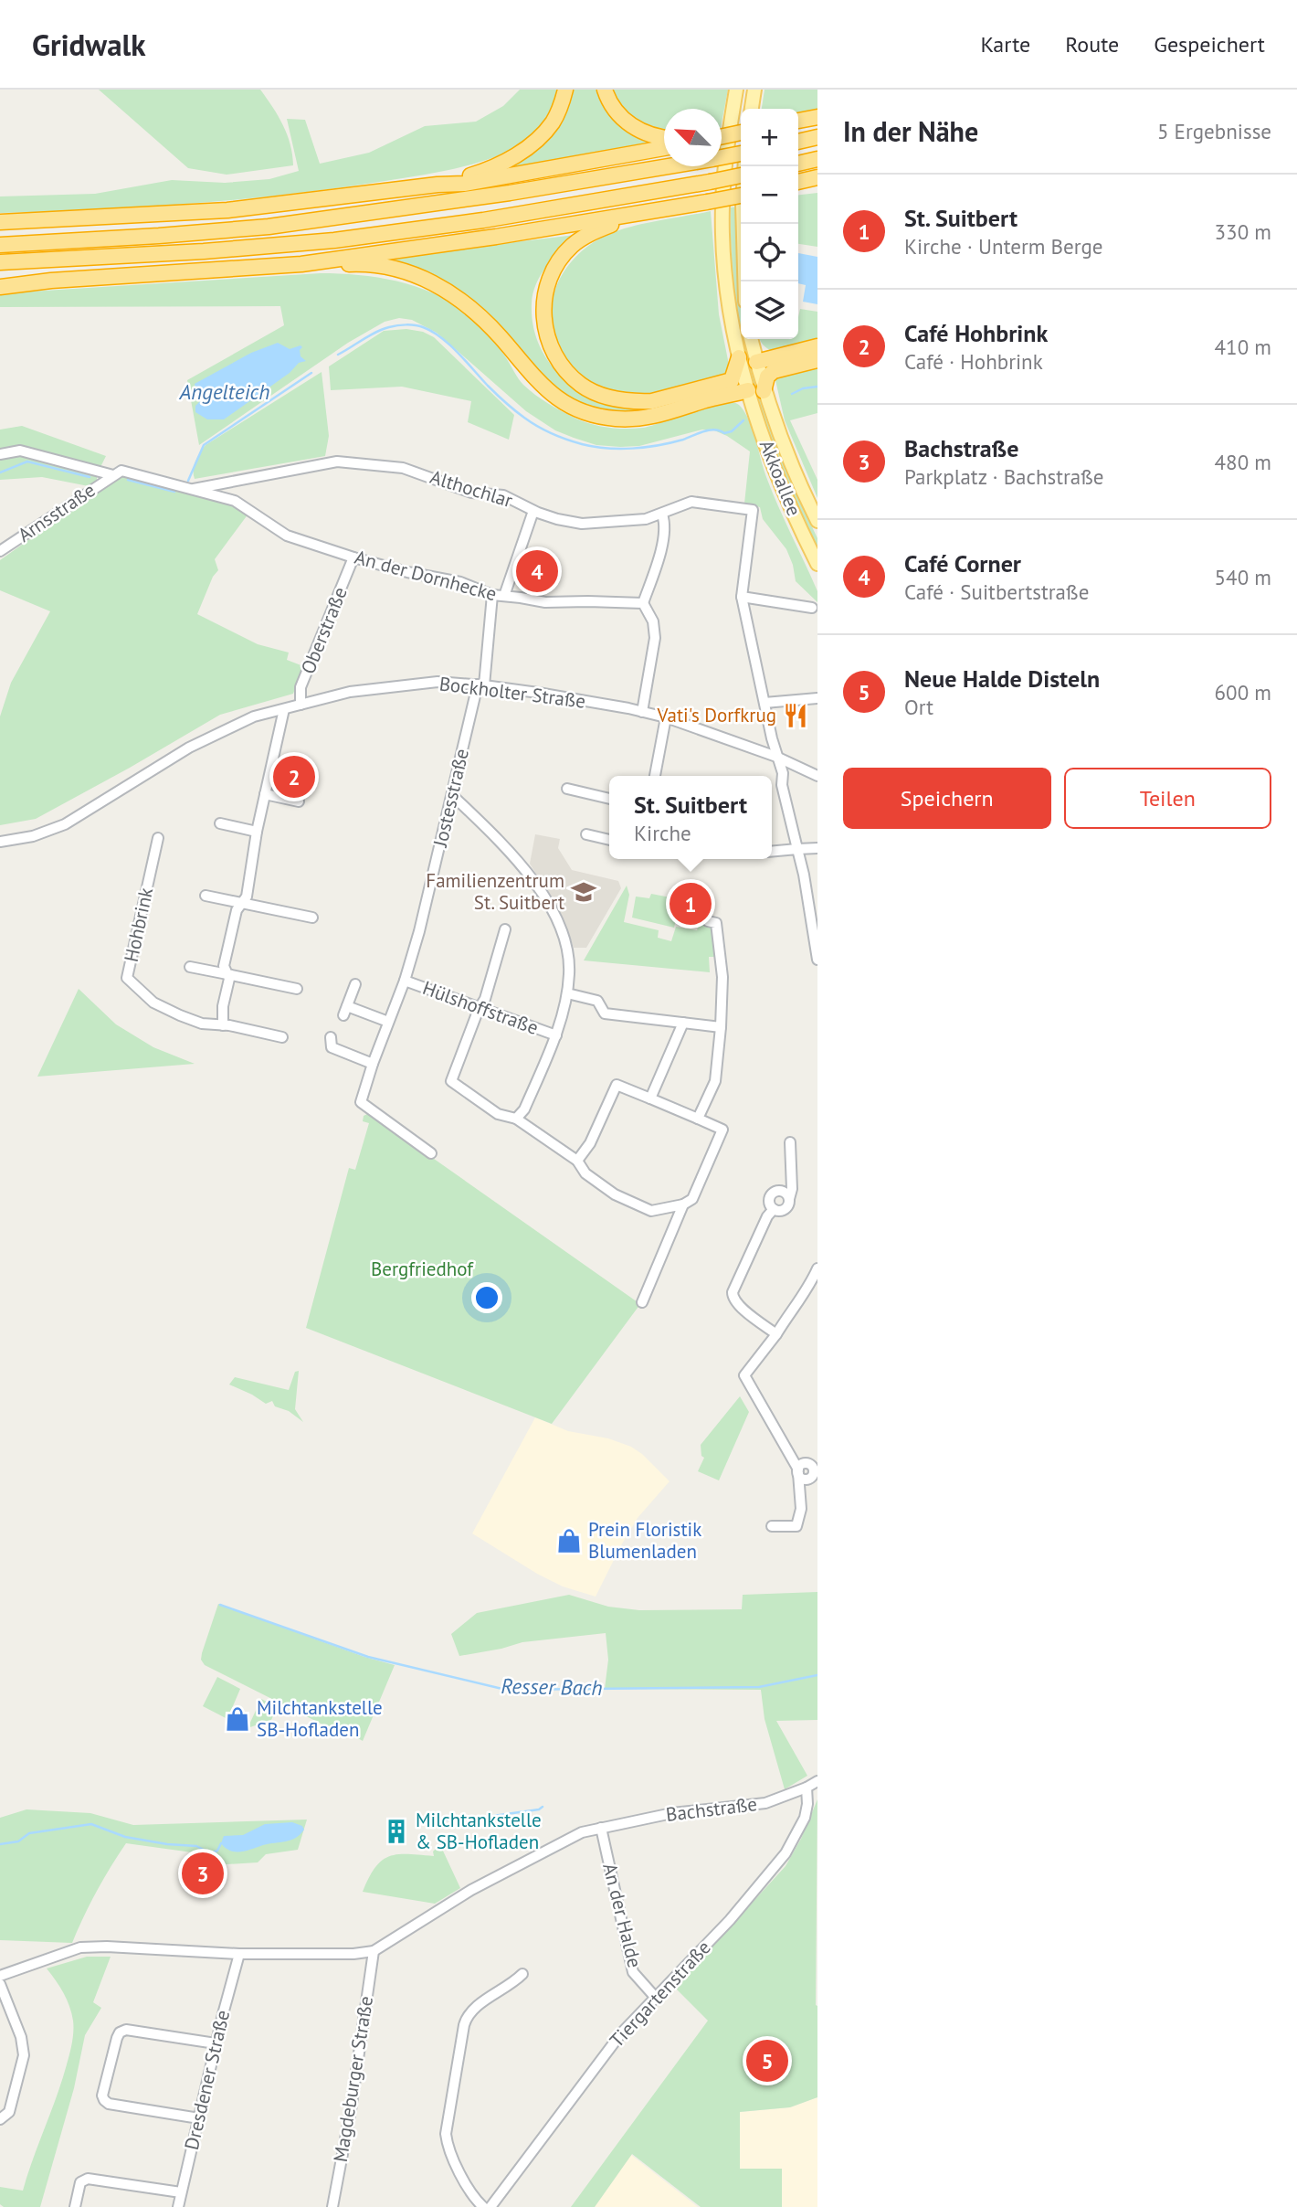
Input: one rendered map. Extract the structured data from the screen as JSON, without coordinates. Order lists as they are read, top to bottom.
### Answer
{
  "streets": {
    "main road": ["Akkoallee"],
    "street": [
      "Althochlar",
      "Arnsstraße",
      "An der Dornhecke",
      "Oberstraße",
      "Bockholter Straße",
      "Jostesstraße",
      "Hohbrink",
      "Hülshoffstraße",
      "Bachstraße",
      "An der Halde",
      "Tiergartenstraße",
      "Magdeburger Straße",
      "Dresdener Straße"
    ]
  },
  "crossings": [
    ["Althochlar", "An der Dornhecke"],
    ["Arnsstraße", "An der Dornhecke"],
    ["An der Dornhecke", "Oberstraße"],
    ["An der Dornhecke", "Jostesstraße"],
    ["Oberstraße", "Bockholter Straße"],
    ["Bockholter Straße", "Jostesstraße"],
    ["Jostesstraße", "Hülshoffstraße"],
    ["Bachstraße", "An der Halde"],
    ["Bachstraße", "Tiergartenstraße"],
    ["Bachstraße", "Magdeburger Straße"],
    ["Bachstraße", "Dresdener Straße"],
    ["An der Halde", "Tiergartenstraße"]
  ],
  "water": ["Angelteich", "Resser Bach"],
  "parks": ["Bergfriedhof"],
  "places": {
    "restaurant": ["Vati's Dorfkrug"],
    "school or university": ["Familienzentrum St. Suitbert"],
    "shop": ["Prein Floristik Blumenladen", "Milchtankstelle SB-Hofladen"],
    "building": ["Milchtankstelle & SB-Hofladen"]
  },
  "north": "top left",
  "page": {
    "header": "Gridwalk",
    "nav": ["Karte", "Route", "Gespeichert"],
    "heading": ["In der Nähe", "5 Ergebnisse"],
    "map_buttons": ["+", "−"],
    "list": [
      {
        "mark": "1",
        "name": "St. Suitbert",
        "note": "Kirche · Unterm Berge",
        "value": "330 m"
      },
      {
        "mark": "2",
        "name": "Café Hohbrink",
        "note": "Café · Hohbrink",
        "value": "410 m"
      },
      {
        "mark": "3",
        "name": "Bachstraße",
        "note": "Parkplatz · Bachstraße",
        "value": "480 m"
      },
      {
        "mark": "4",
        "name": "Café Corner",
        "note": "Café · Suitbertstraße",
        "value": "540 m"
      },
      {
        "mark": "5",
        "name": "Neue Halde Disteln",
        "note": "Ort",
        "value": "600 m"
      }
    ],
    "pins": [
      "4",
      "2",
      "1",
      "3",
      "5"
    ],
    "buttons": ["Speichern", "Teilen"],
    "popup": ["St. Suitbert", "Kirche"]
  }
}
